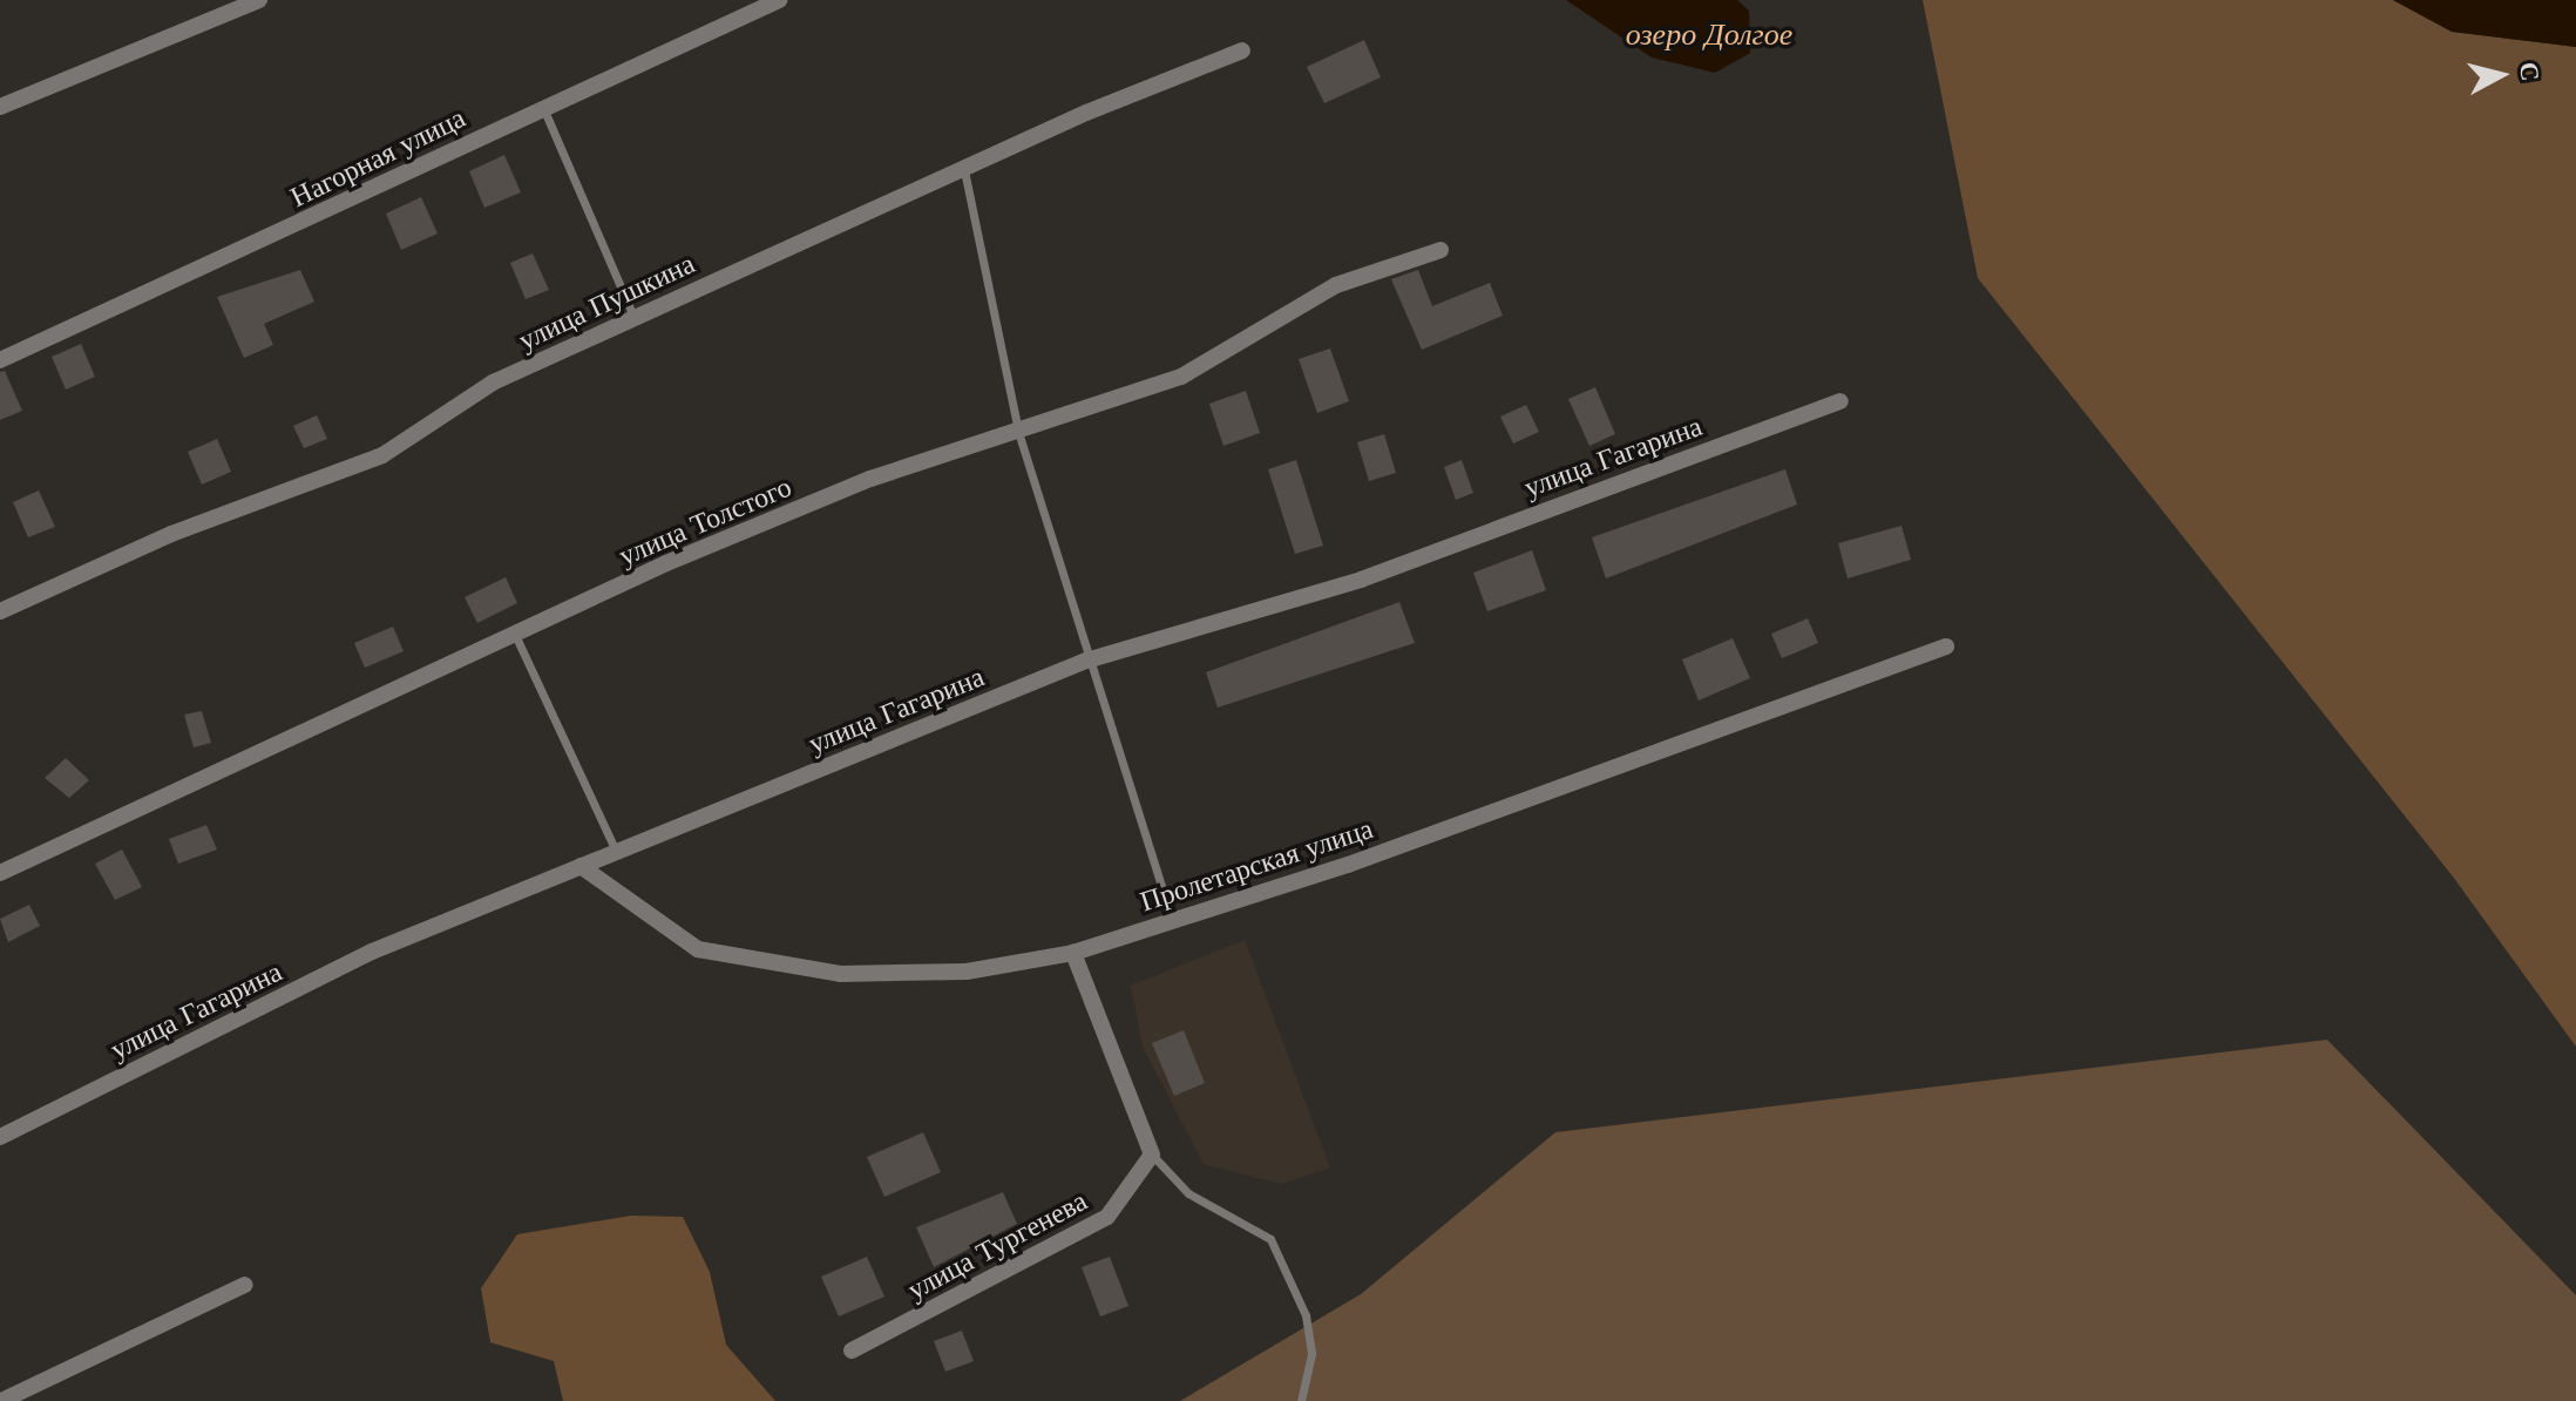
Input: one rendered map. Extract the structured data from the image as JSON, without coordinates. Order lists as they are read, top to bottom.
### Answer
{
  "streets": {
    "street": [
      "Нагорная улица",
      "улица Пушкина",
      "улица Гагарина",
      "улица Толстого",
      "Пролетарская улица",
      "улица Тургенева"
    ]
  },
  "crossings": [
    ["улица Гагарина", "Пролетарская улица"]
  ],
  "water": ["озеро Долгое"],
  "north": "right"
}
